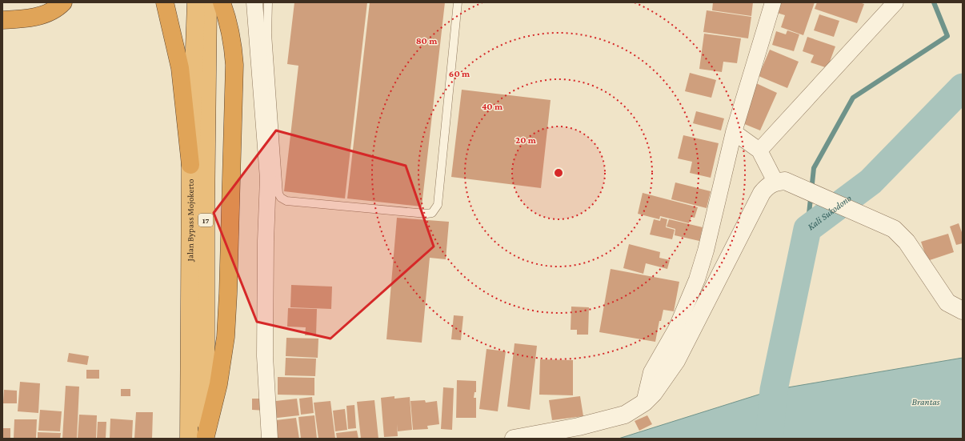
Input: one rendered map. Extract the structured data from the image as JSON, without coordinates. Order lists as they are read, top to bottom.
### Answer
{
  "streets": {
    "highway": ["Jalan Bypass Mojokerto", "17"]
  },
  "water": ["Kali Sukodono", "Brantas"],
  "rings": [
    "80 m",
    "60 m",
    "40 m",
    "20 m"
  ]
}
